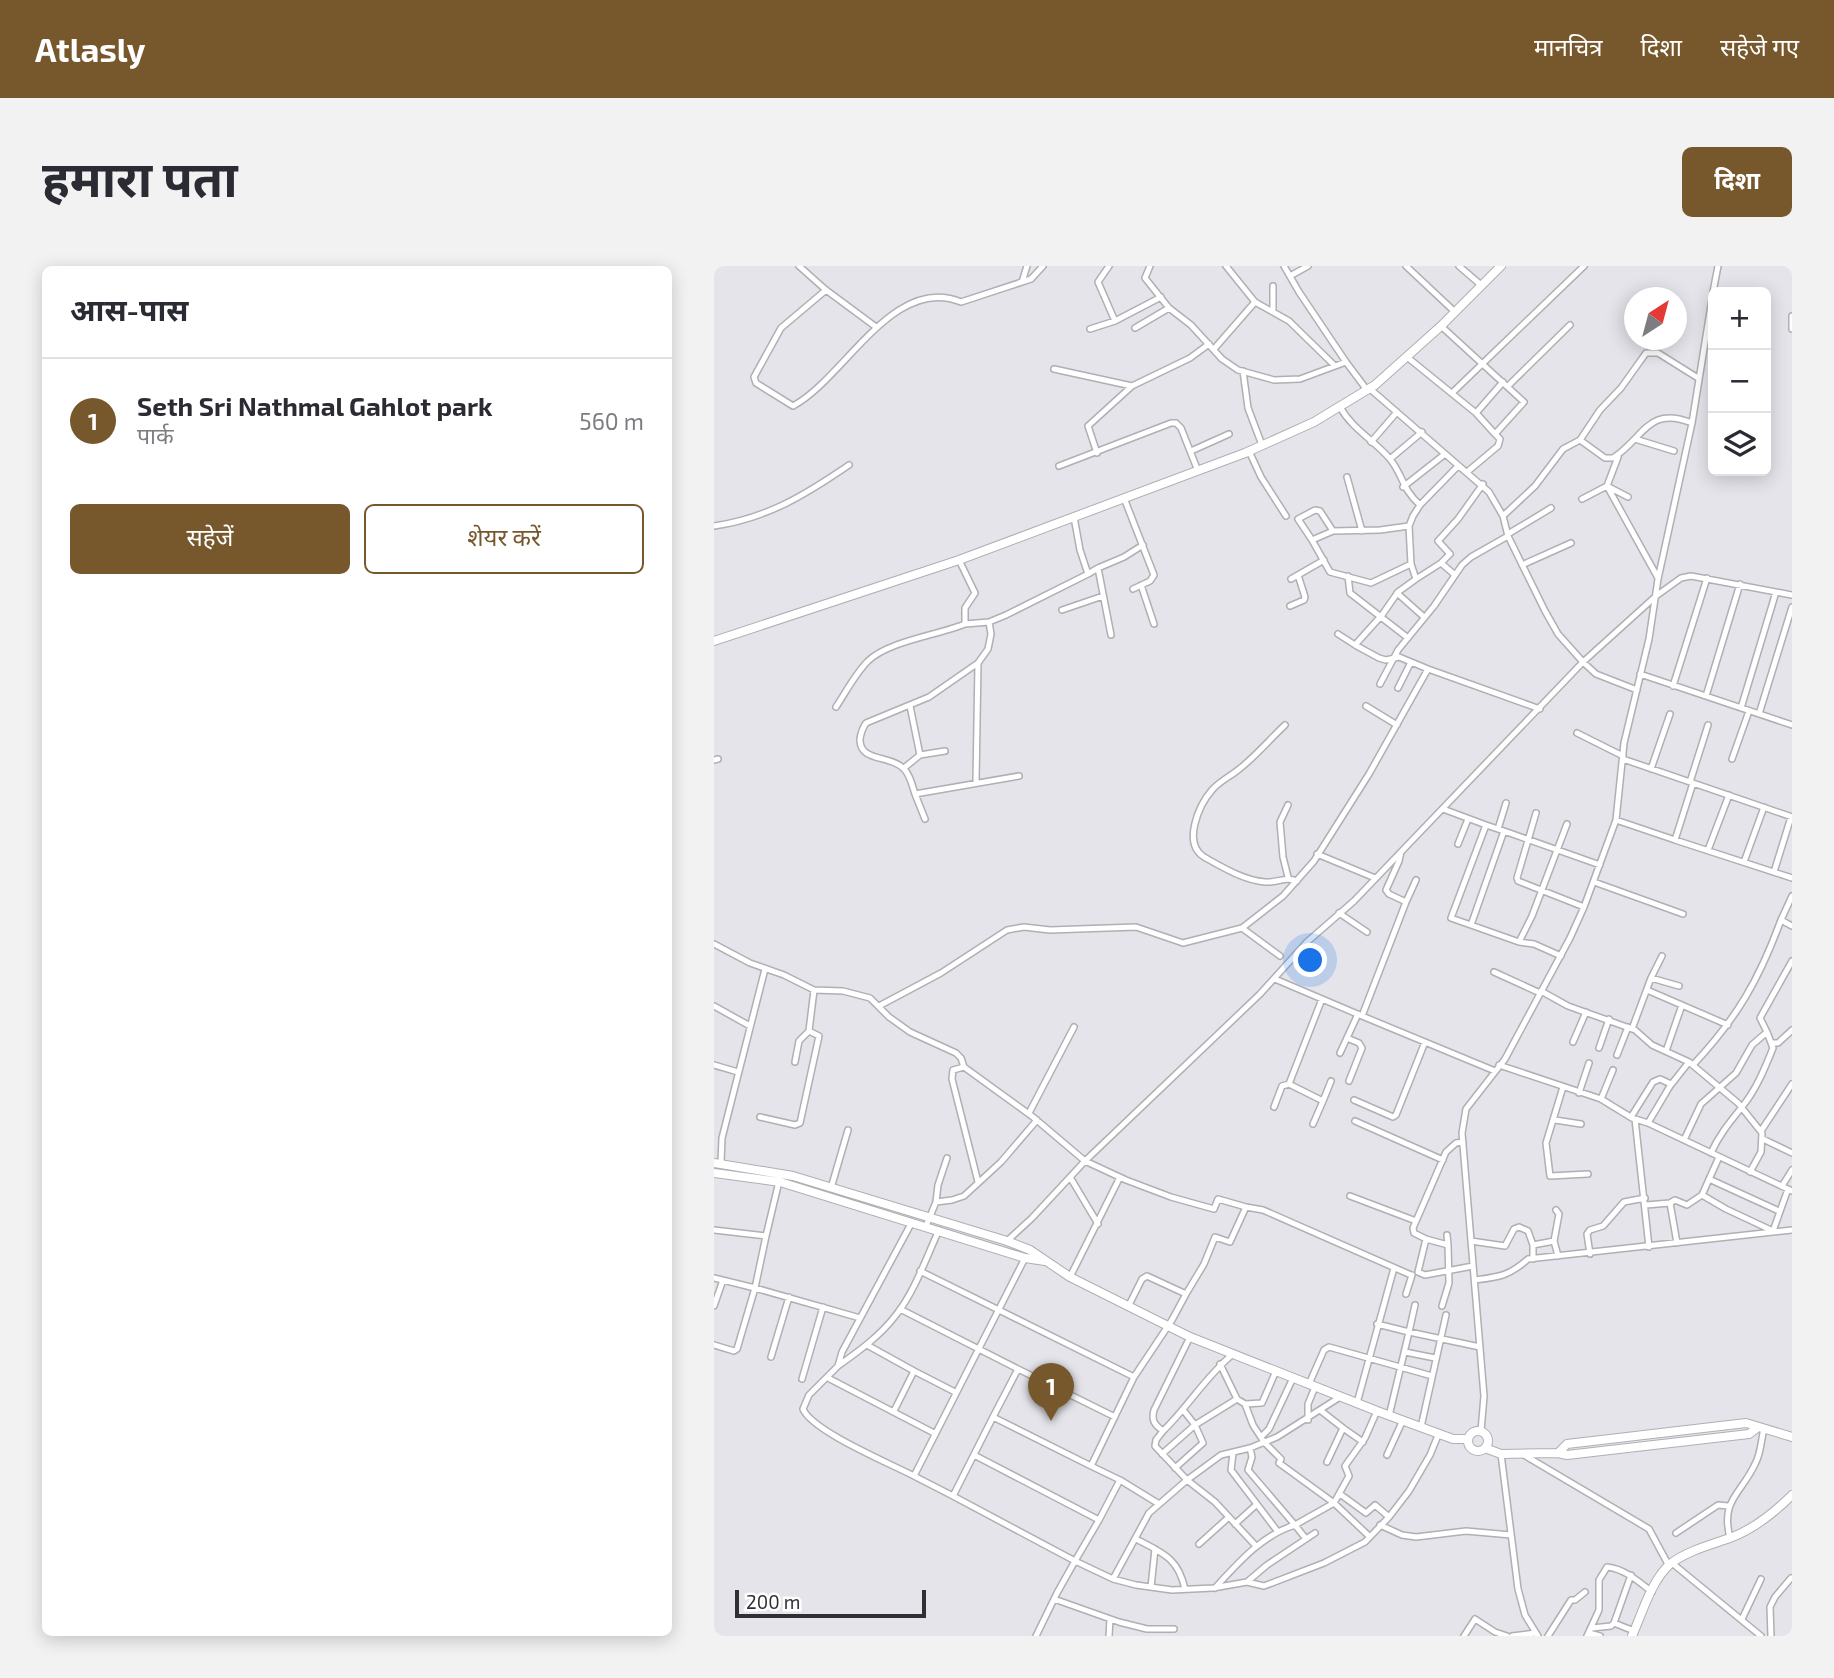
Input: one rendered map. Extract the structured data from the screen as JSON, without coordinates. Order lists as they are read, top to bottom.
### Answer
{
  "scale_bar": "200 m",
  "north": "top right",
  "page": {
    "header": "Atlasly",
    "nav": ["मानचित्र", "दिशा", "सहेजे गए"],
    "buttons": [
      "दिशा",
      ["सहेजें", "शेयर करें"]
    ],
    "title": "हमारा पता",
    "heading": "आस-पास",
    "map_buttons": ["+", "−"],
    "list": [
      {
        "mark": "1",
        "name": "Seth Sri Nathmal Gahlot park",
        "note": "पार्क",
        "value": "560 m"
      }
    ],
    "pins": "1",
    "scale": "200 m"
  }
}
